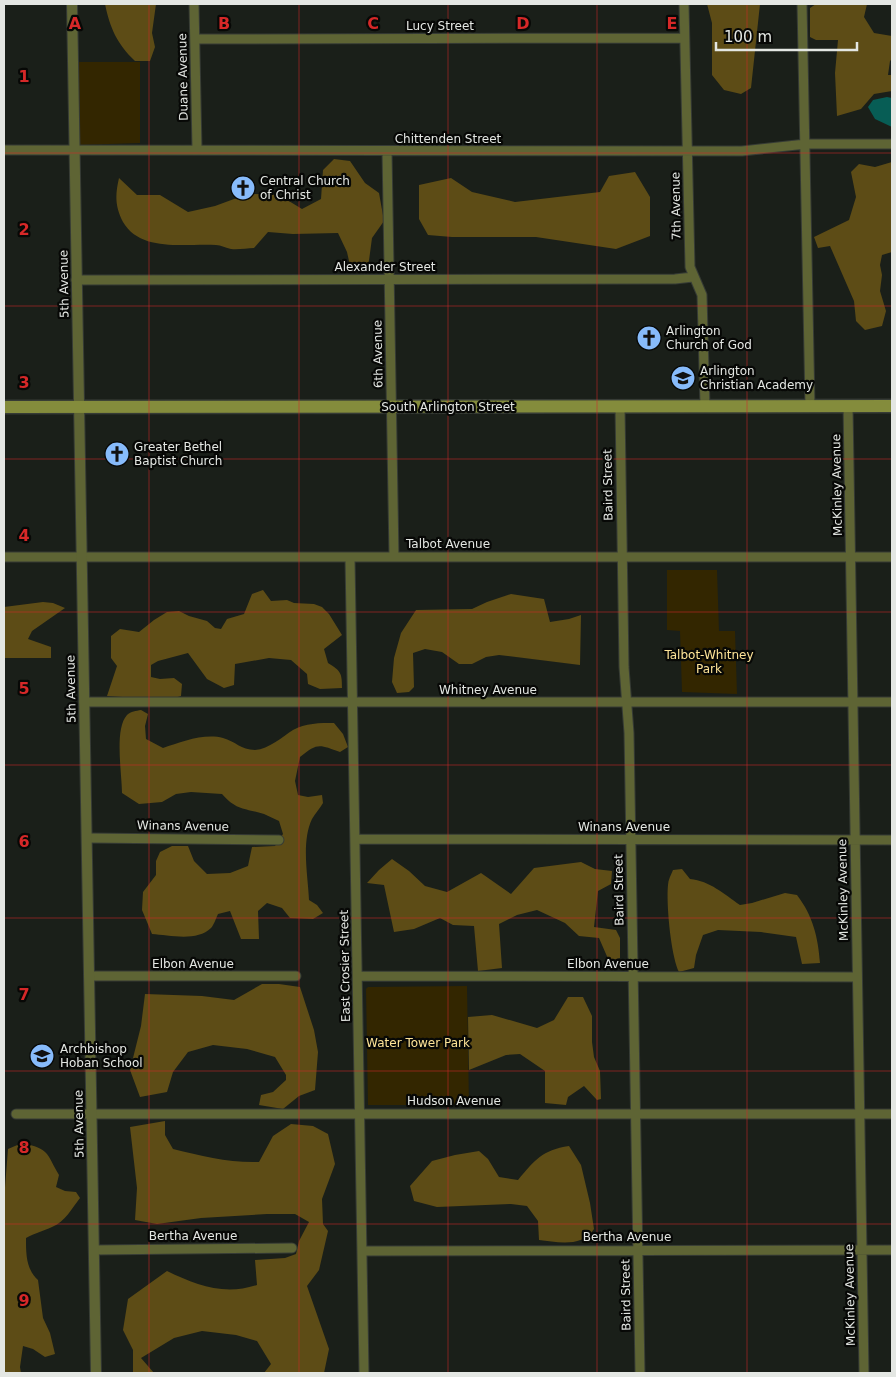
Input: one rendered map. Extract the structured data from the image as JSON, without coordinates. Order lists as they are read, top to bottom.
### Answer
{
  "streets": {
    "main road": ["South Arlington Street"],
    "street": [
      "Lucy Street",
      "Duane Avenue",
      "Chittenden Street",
      "7th Avenue",
      "Alexander Street",
      "5th Avenue",
      "6th Avenue",
      "Baird Street",
      "McKinley Avenue",
      "Talbot Avenue",
      "Whitney Avenue",
      "Winans Avenue",
      "Elbon Avenue",
      "East Crosier Street",
      "Hudson Avenue",
      "Bertha Avenue"
    ]
  },
  "crossings": [
    ["Lucy Street", "Duane Avenue"],
    ["Lucy Street", "7th Avenue"],
    ["Duane Avenue", "Chittenden Street"],
    ["Chittenden Street", "7th Avenue"],
    ["Chittenden Street", "5th Avenue"],
    ["Chittenden Street", "6th Avenue"],
    ["7th Avenue", "Alexander Street"],
    ["7th Avenue", "South Arlington Street"],
    ["Alexander Street", "5th Avenue"],
    ["Alexander Street", "6th Avenue"],
    ["5th Avenue", "South Arlington Street"],
    ["5th Avenue", "Talbot Avenue"],
    ["5th Avenue", "Whitney Avenue"],
    ["5th Avenue", "Winans Avenue"],
    ["5th Avenue", "Elbon Avenue"],
    ["5th Avenue", "Hudson Avenue"],
    ["5th Avenue", "Bertha Avenue"],
    ["6th Avenue", "South Arlington Street"],
    ["6th Avenue", "Talbot Avenue"],
    ["South Arlington Street", "Baird Street"],
    ["South Arlington Street", "McKinley Avenue"],
    ["Baird Street", "Talbot Avenue"],
    ["Baird Street", "Whitney Avenue"],
    ["Baird Street", "Winans Avenue"],
    ["Baird Street", "Elbon Avenue"],
    ["Baird Street", "Hudson Avenue"],
    ["Baird Street", "Bertha Avenue"],
    ["McKinley Avenue", "Talbot Avenue"],
    ["McKinley Avenue", "Whitney Avenue"],
    ["McKinley Avenue", "Winans Avenue"],
    ["McKinley Avenue", "Elbon Avenue"],
    ["McKinley Avenue", "Hudson Avenue"],
    ["McKinley Avenue", "Bertha Avenue"],
    ["Talbot Avenue", "East Crosier Street"],
    ["Whitney Avenue", "East Crosier Street"],
    ["Winans Avenue", "East Crosier Street"],
    ["Elbon Avenue", "East Crosier Street"],
    ["East Crosier Street", "Hudson Avenue"],
    ["East Crosier Street", "Bertha Avenue"]
  ],
  "parks": ["Talbot-Whitney Park", "Water Tower Park"],
  "places": {
    "church": ["Central Church of Christ", "Arlington Church of God", "Greater Bethel Baptist Church"],
    "school or university": ["Arlington Christian Academy", "Archbishop Hoban School"]
  },
  "scale_bar": "100 m",
  "grid": {
    "columns": [
      "A",
      "B",
      "C",
      "D",
      "E"
    ],
    "rows": [
      "1",
      "2",
      "3",
      "4",
      "5",
      "6",
      "7",
      "8",
      "9"
    ]
  }
}
